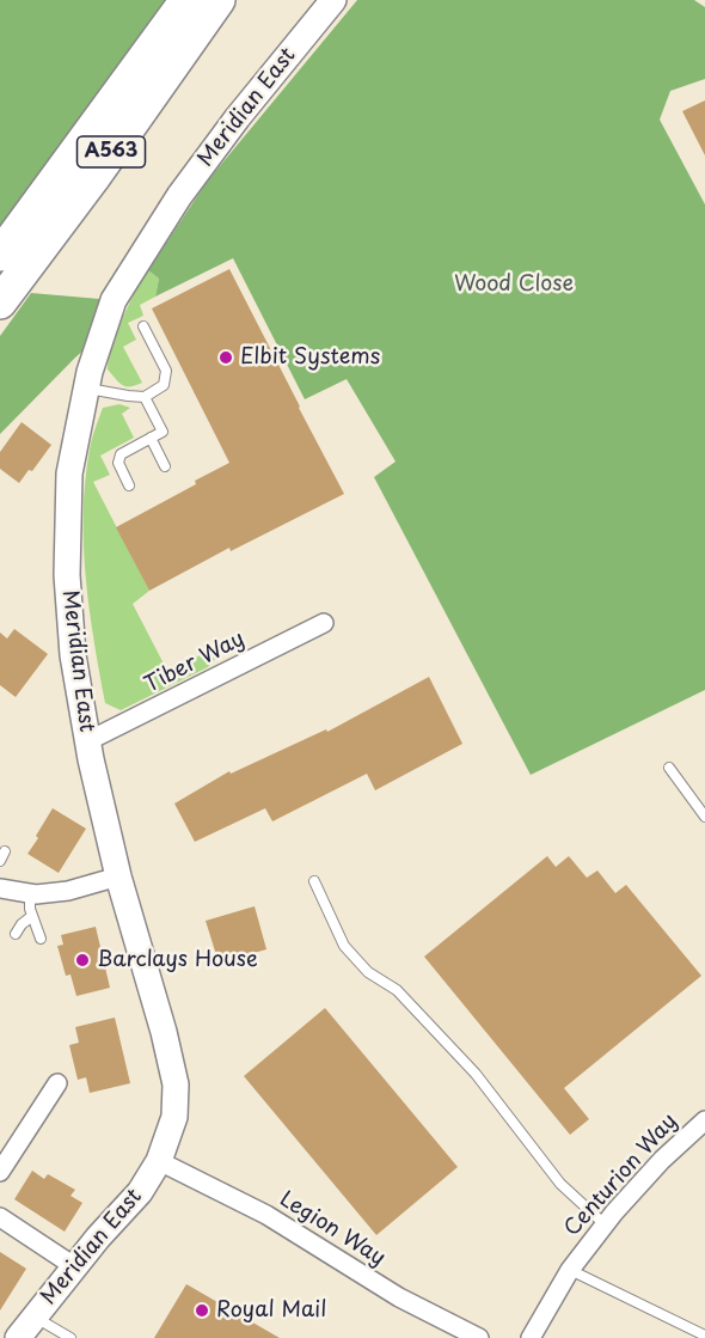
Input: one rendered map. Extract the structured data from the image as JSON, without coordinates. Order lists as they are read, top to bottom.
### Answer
{
  "streets": {
    "highway": ["A563"],
    "street": [
      "Meridian East",
      "Tiber Way",
      "Centurion Way",
      "Legion Way"
    ]
  },
  "crossings": [
    ["Meridian East", "Tiber Way"],
    ["Meridian East", "Legion Way"]
  ],
  "parks": ["Wood Close"],
  "places": ["Elbit Systems", "Barclays House", "Royal Mail"]
}
